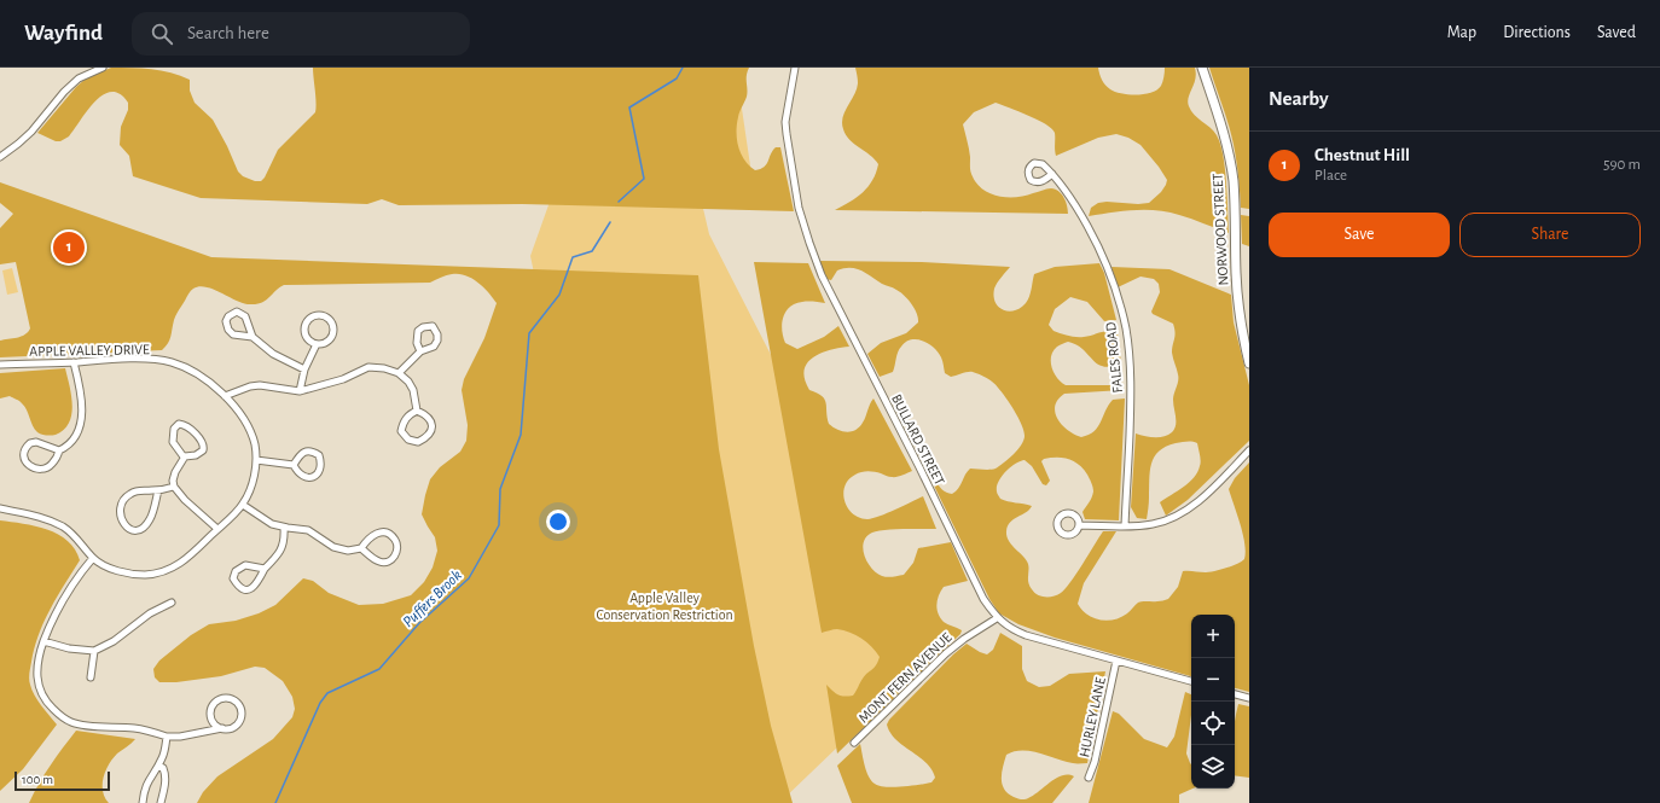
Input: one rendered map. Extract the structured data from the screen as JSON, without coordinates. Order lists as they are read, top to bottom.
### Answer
{
  "streets": {
    "main road": ["NORWOOD STREET"],
    "street": [
      "APPLE VALLEY DRIVE",
      "FALES ROAD",
      "BULLARD STREET",
      "MONT FERN AVENUE",
      "HURLEY LANE"
    ]
  },
  "crossings": [
    ["BULLARD STREET", "MONT FERN AVENUE"],
    ["BULLARD STREET", "HURLEY LANE"]
  ],
  "water": ["Puffers Brook"],
  "parks": ["Apple Valley Conservation Restriction"],
  "scale_bar": "100 m",
  "page": {
    "header": "Wayfind",
    "search": "Search here",
    "nav": ["Map", "Directions", "Saved"],
    "heading": "Nearby",
    "list": [
      {
        "mark": "1",
        "name": "Chestnut Hill",
        "note": "Place",
        "value": "590 m"
      }
    ],
    "buttons": ["Save", "Share"],
    "pins": "1",
    "map_buttons": ["+", "−"],
    "scale": "100 m"
  }
}
